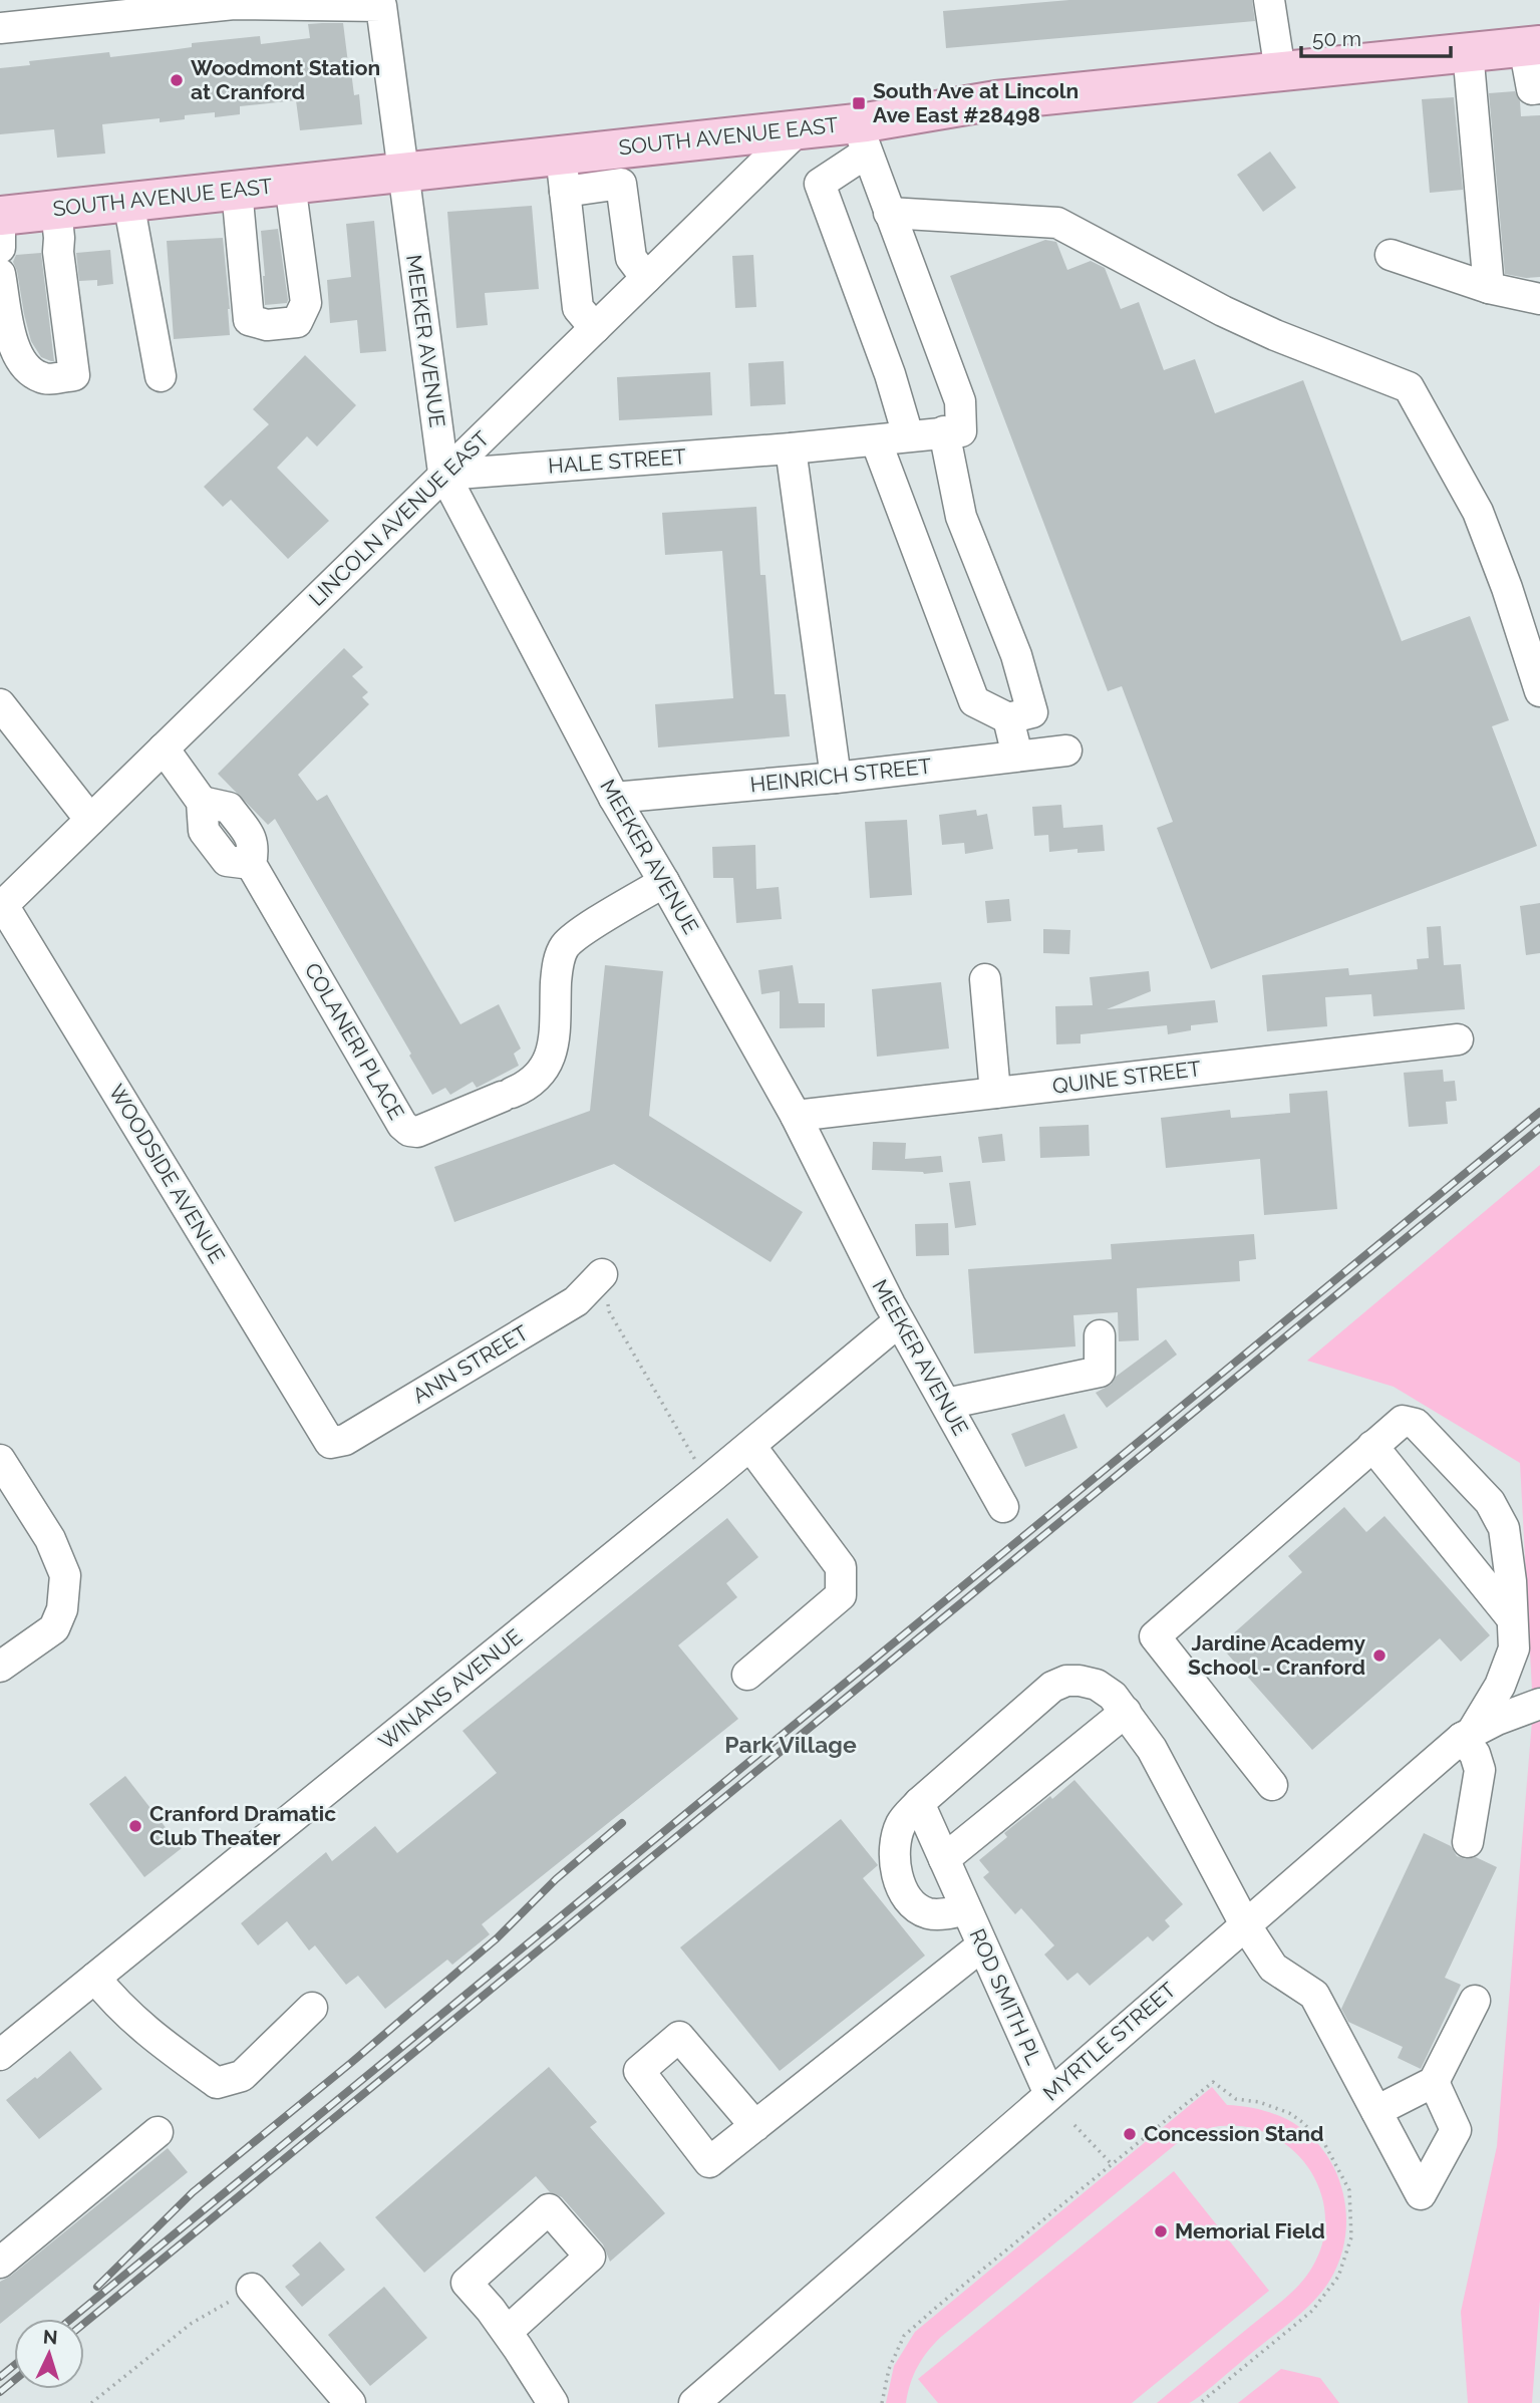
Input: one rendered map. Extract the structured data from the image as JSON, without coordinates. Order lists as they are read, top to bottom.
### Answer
{
  "streets": {
    "main road": ["SOUTH AVENUE EAST"],
    "street": [
      "MEEKER AVENUE",
      "HALE STREET",
      "LINCOLN AVENUE EAST",
      "HEINRICH STREET",
      "COLANERI PLACE",
      "QUINE STREET",
      "WOODSIDE AVENUE",
      "ANN STREET",
      "WINANS AVENUE",
      "ROD SMITH PL",
      "MYRTLE STREET"
    ]
  },
  "crossings": [
    ["SOUTH AVENUE EAST", "MEEKER AVENUE"],
    ["SOUTH AVENUE EAST", "LINCOLN AVENUE EAST"],
    ["MEEKER AVENUE", "HALE STREET"],
    ["MEEKER AVENUE", "LINCOLN AVENUE EAST"],
    ["MEEKER AVENUE", "HEINRICH STREET"],
    ["MEEKER AVENUE", "COLANERI PLACE"],
    ["MEEKER AVENUE", "QUINE STREET"],
    ["MEEKER AVENUE", "WINANS AVENUE"],
    ["HALE STREET", "LINCOLN AVENUE EAST"],
    ["LINCOLN AVENUE EAST", "COLANERI PLACE"],
    ["LINCOLN AVENUE EAST", "WOODSIDE AVENUE"],
    ["WOODSIDE AVENUE", "ANN STREET"],
    ["ROD SMITH PL", "MYRTLE STREET"]
  ],
  "districts": ["Park Village"],
  "places": {
    "other": [
      "Woodmont Station at Cranford",
      "Jardine Academy School - Cranford",
      "Cranford Dramatic Club Theater",
      "Concession Stand",
      "Memorial Field"
    ],
    "transit": ["South Ave at Lincoln Ave East #28498"]
  },
  "scale_bar": "50 m",
  "north": "top"
}
